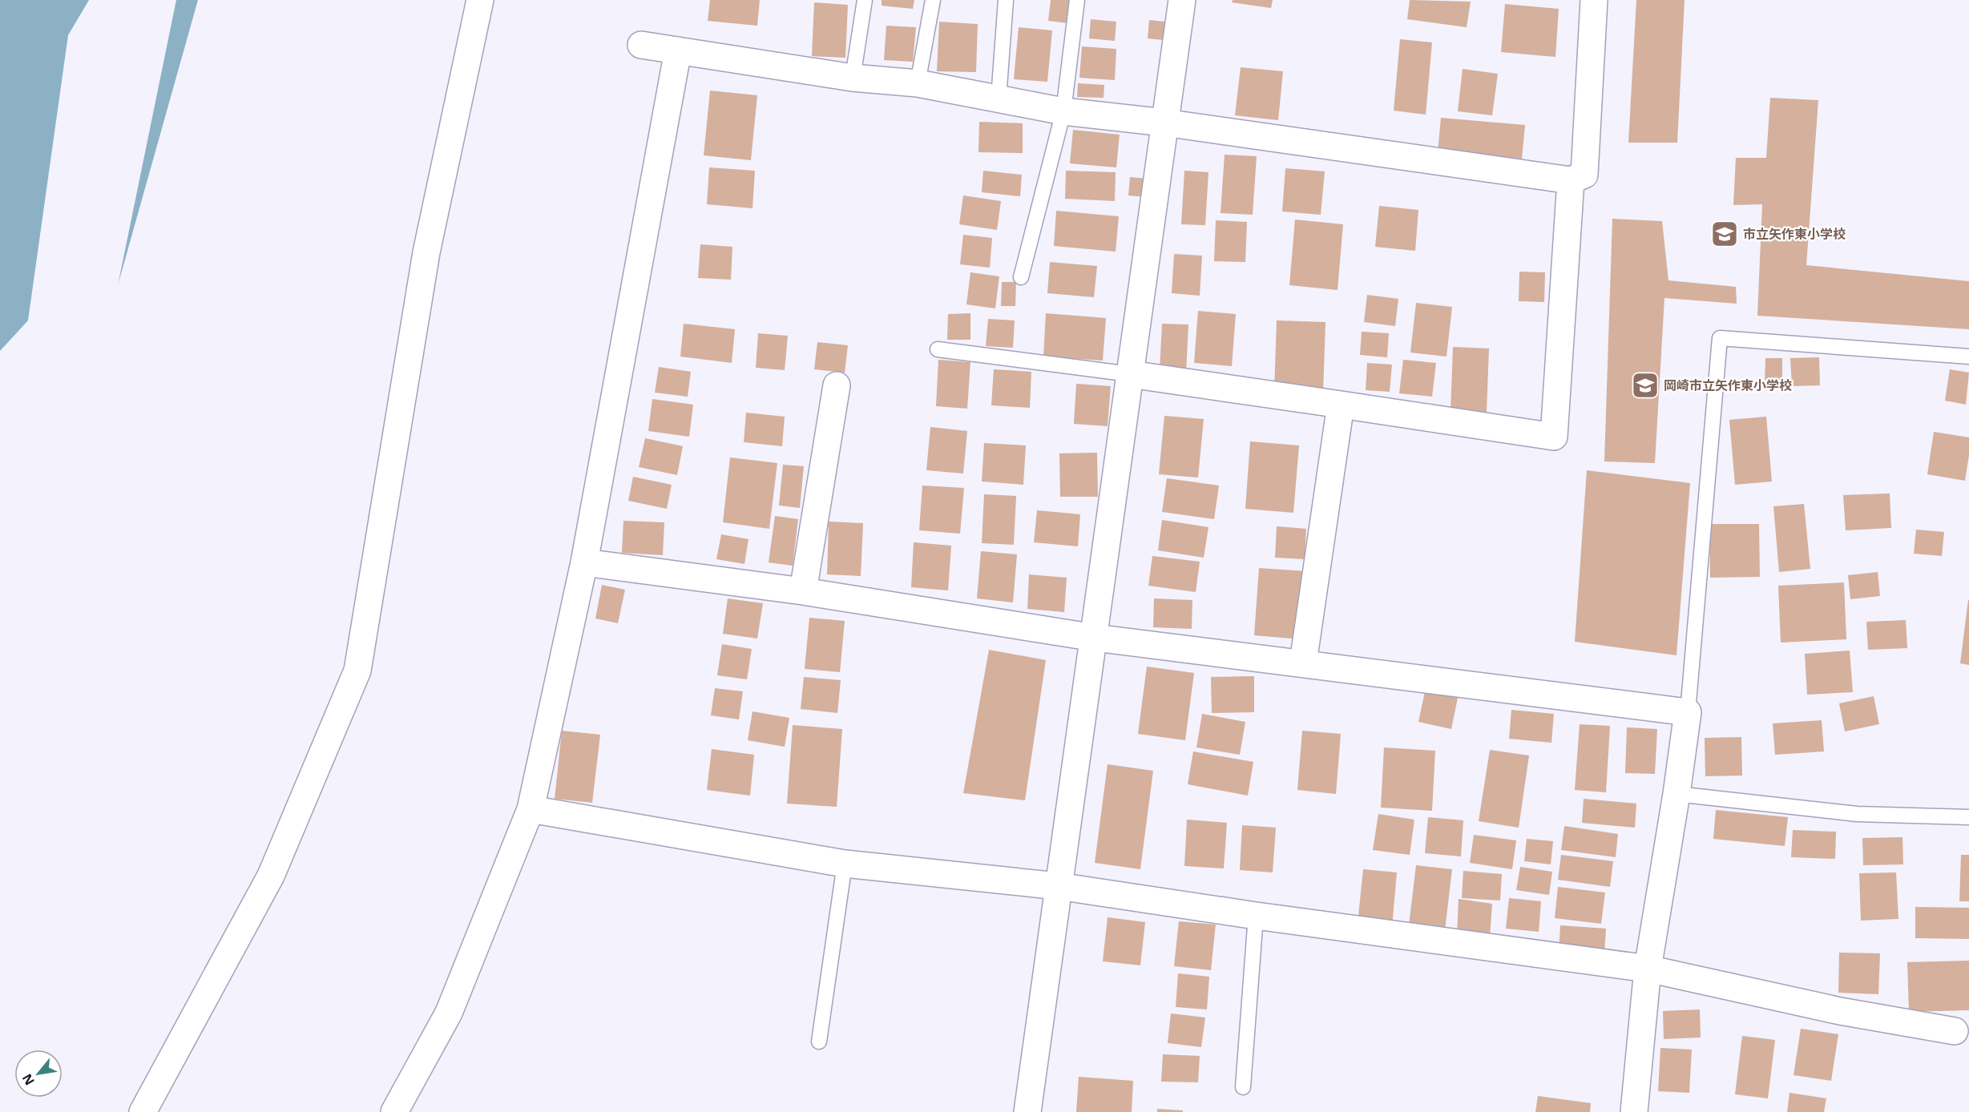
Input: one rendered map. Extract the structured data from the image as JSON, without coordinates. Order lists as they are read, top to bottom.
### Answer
{
  "places": {
    "school or university": ["市立矢作東小学校", "岡崎市立矢作東小学校"]
  },
  "north": "bottom left"
}
